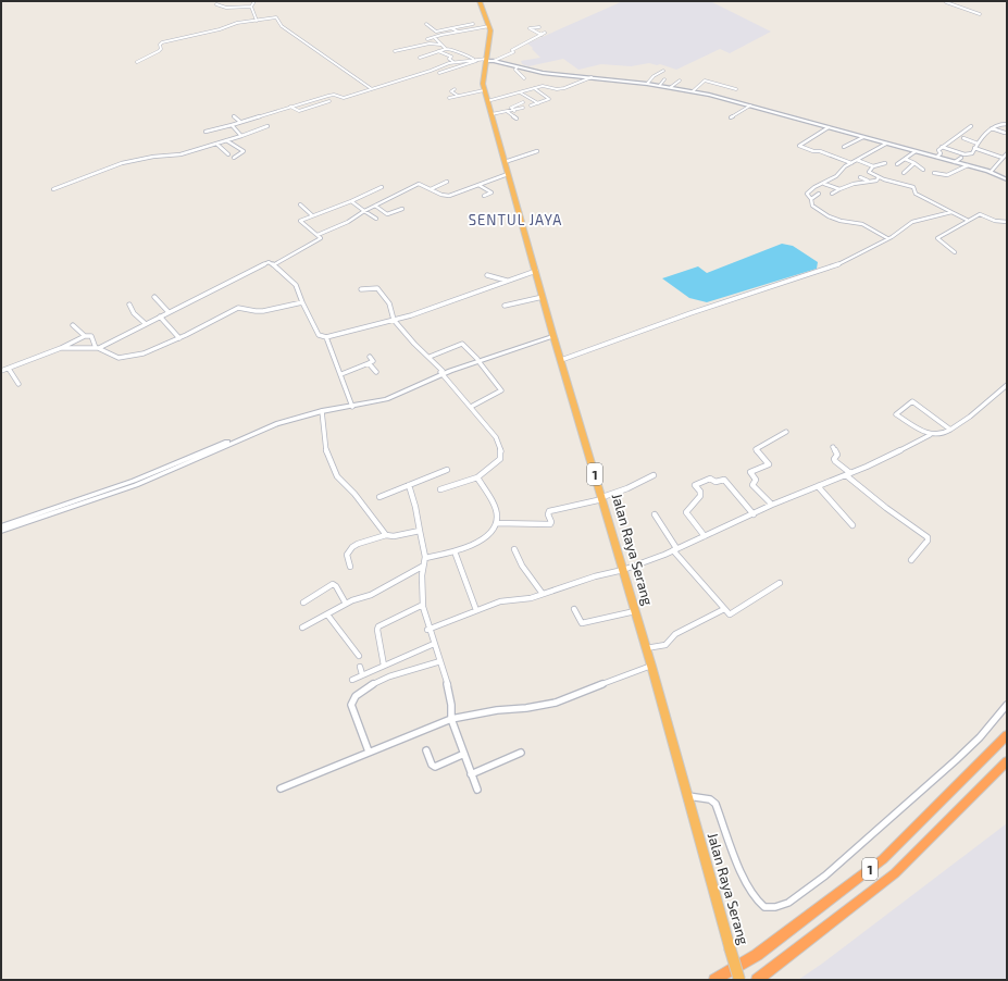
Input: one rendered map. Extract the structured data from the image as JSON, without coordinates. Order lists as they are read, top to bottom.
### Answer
{
  "streets": {
    "highway": ["1", "Jalan Raya Serang"]
  },
  "districts": ["SENTUL JAYA"]
}
